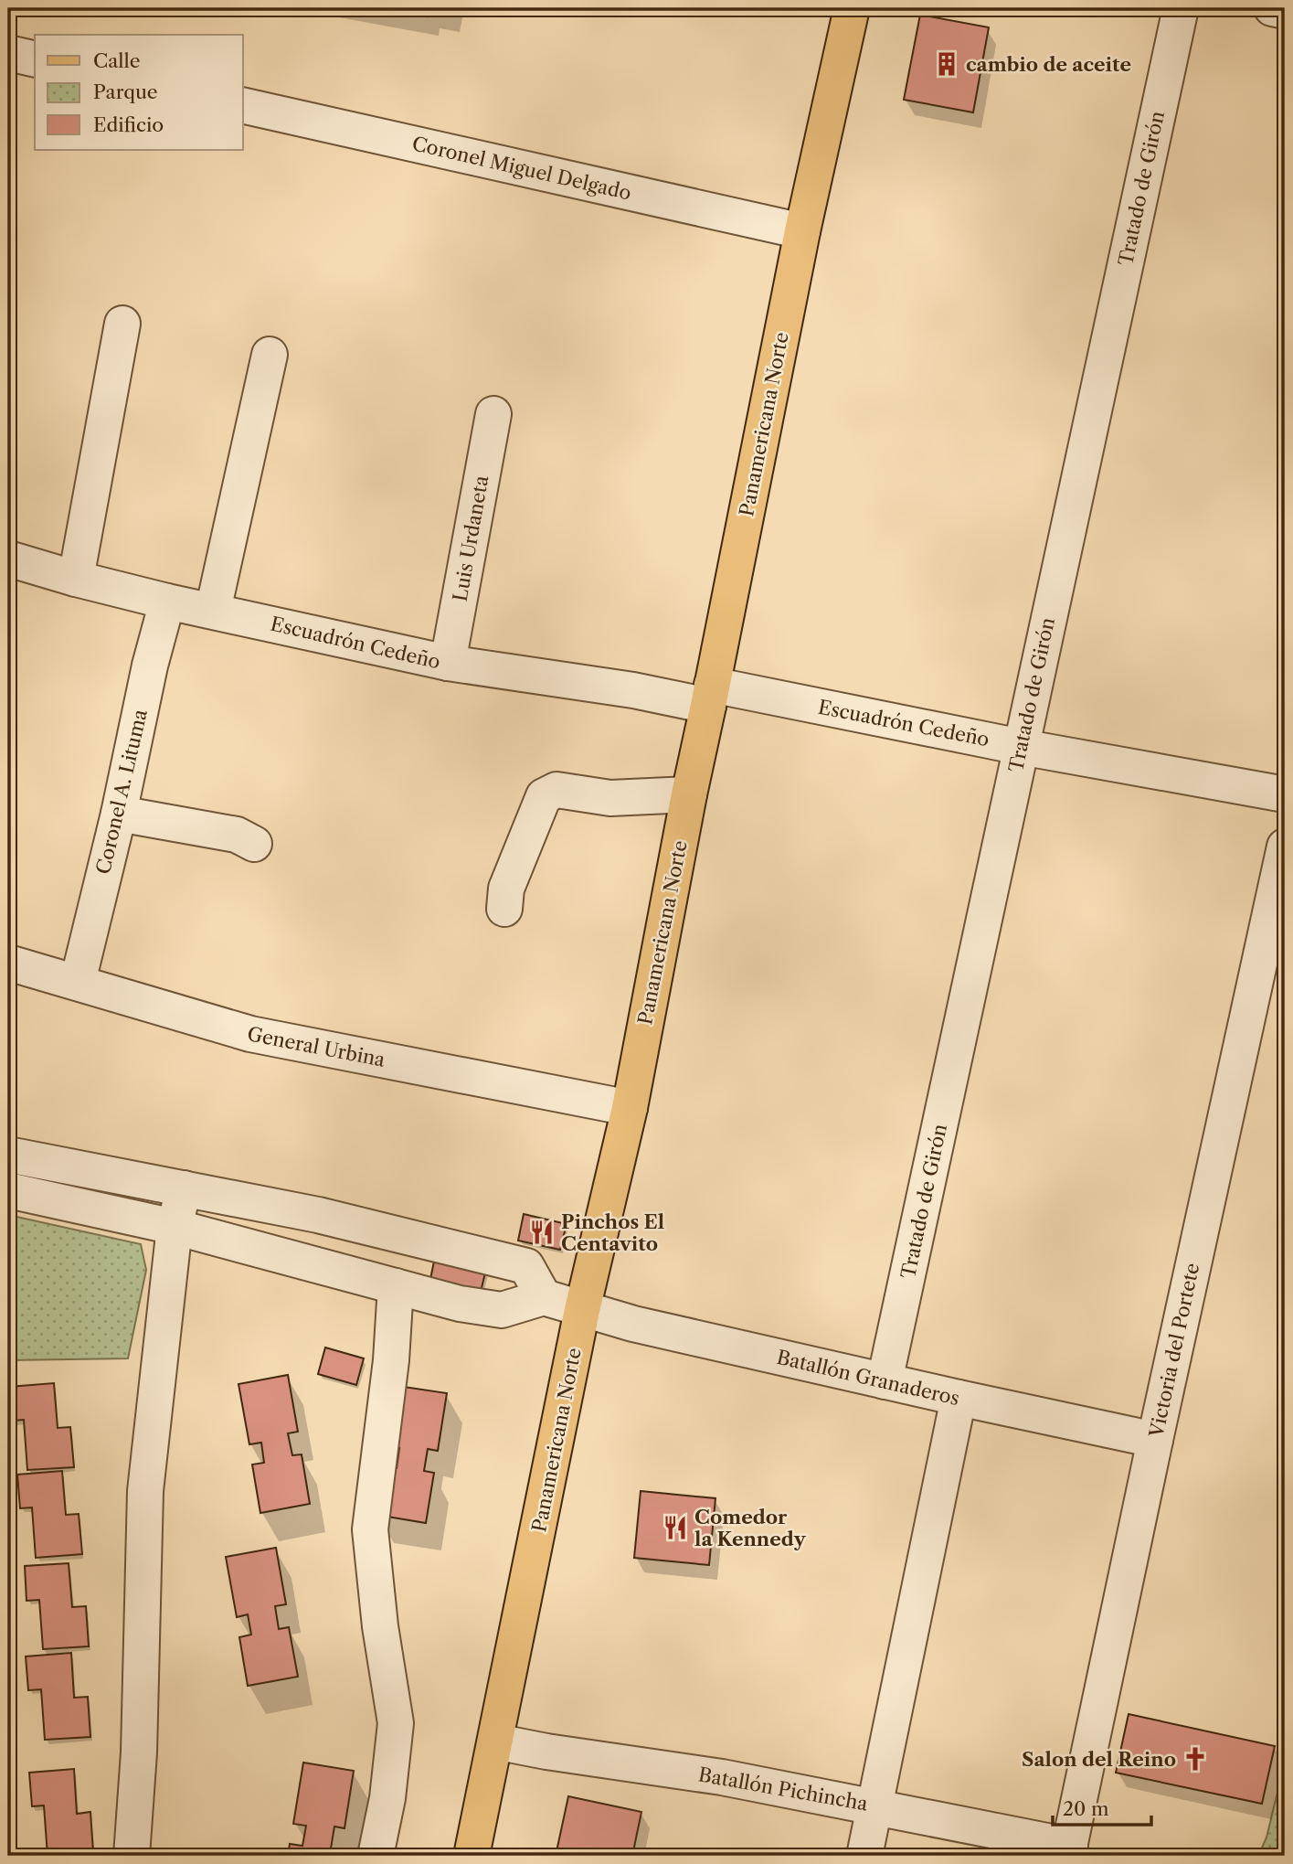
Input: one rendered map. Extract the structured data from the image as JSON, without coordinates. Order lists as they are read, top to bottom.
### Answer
{
  "streets": {
    "main road": ["Panamericana Norte"],
    "street": [
      "Coronel Miguel Delgado",
      "Tratado de Girón",
      "Luis Urdaneta",
      "Escuadrón Cedeño",
      "Coronel A. Lituma",
      "General Urbina",
      "Victoria del Portete",
      "Batallón Granaderos",
      "Batallón Pichincha"
    ]
  },
  "crossings": [
    ["Coronel Miguel Delgado", "Panamericana Norte"],
    ["Tratado de Girón", "Escuadrón Cedeño"],
    ["Tratado de Girón", "Batallón Granaderos"],
    ["Panamericana Norte", "Escuadrón Cedeño"],
    ["Panamericana Norte", "General Urbina"],
    ["Panamericana Norte", "Batallón Granaderos"],
    ["Panamericana Norte", "Batallón Pichincha"],
    ["Luis Urdaneta", "Escuadrón Cedeño"],
    ["Escuadrón Cedeño", "Coronel A. Lituma"],
    ["Coronel A. Lituma", "General Urbina"],
    ["Victoria del Portete", "Batallón Granaderos"],
    ["Victoria del Portete", "Batallón Pichincha"]
  ],
  "places": {
    "building": ["cambio de aceite"],
    "restaurant": ["Pinchos El Centavito", "Comedor la Kennedy"],
    "church": ["Salon del Reino"]
  },
  "legend": ["Calle", "Parque", "Edificio"],
  "scale_bar": "20 m"
}
